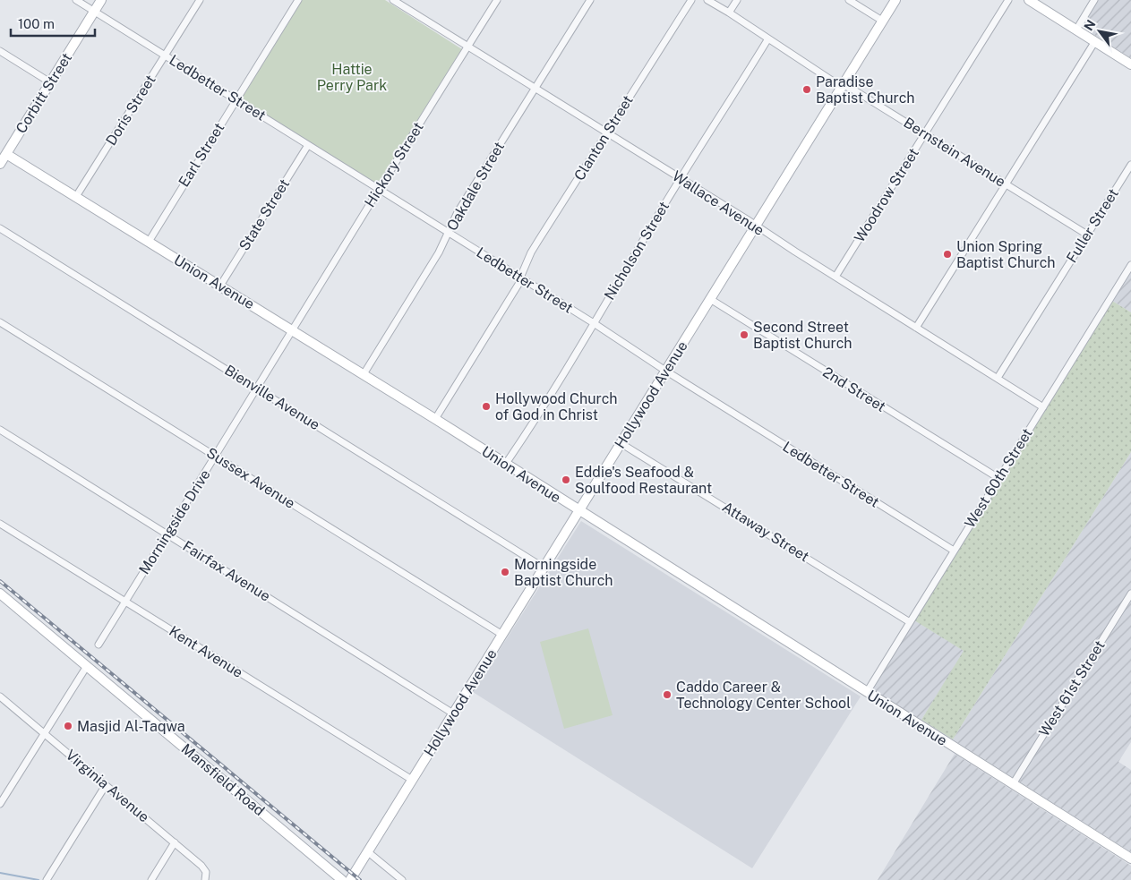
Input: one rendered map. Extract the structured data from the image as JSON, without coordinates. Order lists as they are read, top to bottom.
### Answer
{
  "streets": {
    "main road": [
      "Corbitt Street",
      "Union Avenue",
      "Hollywood Avenue",
      "Mansfield Road"
    ],
    "street": [
      "Ledbetter Street",
      "Doris Street",
      "Clanton Street",
      "Bernstein Avenue",
      "Earl Street",
      "Hickory Street",
      "Oakdale Street",
      "Woodrow Street",
      "Wallace Avenue",
      "State Street",
      "Fuller Street",
      "Nicholson Street",
      "2nd Street",
      "Bienville Avenue",
      "Sussex Avenue",
      "West 60th Street",
      "Morningside Drive",
      "Attaway Street",
      "Fairfax Avenue",
      "Kent Avenue",
      "West 61st Street",
      "Virginia Avenue"
    ]
  },
  "crossings": [
    ["Ledbetter Street", "Corbitt Street"],
    ["Ledbetter Street", "Doris Street"],
    ["Ledbetter Street", "Clanton Street"],
    ["Ledbetter Street", "Earl Street"],
    ["Ledbetter Street", "Hickory Street"],
    ["Ledbetter Street", "Oakdale Street"],
    ["Ledbetter Street", "State Street"],
    ["Ledbetter Street", "Nicholson Street"],
    ["Ledbetter Street", "Hollywood Avenue"],
    ["Ledbetter Street", "West 60th Street"],
    ["Corbitt Street", "Union Avenue"],
    ["Doris Street", "Union Avenue"],
    ["Clanton Street", "Wallace Avenue"],
    ["Clanton Street", "Union Avenue"],
    ["Bernstein Avenue", "Woodrow Street"],
    ["Bernstein Avenue", "Fuller Street"],
    ["Bernstein Avenue", "Nicholson Street"],
    ["Bernstein Avenue", "Hollywood Avenue"],
    ["Earl Street", "Union Avenue"],
    ["Hickory Street", "Wallace Avenue"],
    ["Hickory Street", "Union Avenue"],
    ["Hickory Street", "Morningside Drive"],
    ["Oakdale Street", "Wallace Avenue"],
    ["Oakdale Street", "Union Avenue"],
    ["Woodrow Street", "Wallace Avenue"],
    ["Wallace Avenue", "Fuller Street"],
    ["Wallace Avenue", "Nicholson Street"],
    ["Wallace Avenue", "Hollywood Avenue"],
    ["Wallace Avenue", "West 60th Street"],
    ["State Street", "Union Avenue"],
    ["Nicholson Street", "Union Avenue"],
    ["Union Avenue", "Hollywood Avenue"],
    ["Union Avenue", "West 60th Street"],
    ["Union Avenue", "Morningside Drive"],
    ["Union Avenue", "West 61st Street"],
    ["2nd Street", "Hollywood Avenue"],
    ["2nd Street", "West 60th Street"],
    ["Hollywood Avenue", "Bienville Avenue"],
    ["Hollywood Avenue", "Sussex Avenue"],
    ["Hollywood Avenue", "Attaway Street"],
    ["Hollywood Avenue", "Fairfax Avenue"],
    ["Hollywood Avenue", "Kent Avenue"],
    ["Bienville Avenue", "Morningside Drive"],
    ["Sussex Avenue", "Morningside Drive"],
    ["West 60th Street", "Attaway Street"],
    ["Morningside Drive", "Fairfax Avenue"],
    ["Morningside Drive", "Kent Avenue"]
  ],
  "parks": ["Hattie Perry Park"],
  "places": [
    "Paradise Baptist Church",
    "Union Spring Baptist Church",
    "Second Street Baptist Church",
    "Hollywood Church of God in Christ",
    "Eddie's Seafood & Soulfood Restaurant",
    "Morningside Baptist Church",
    "Caddo Career & Technology Center School",
    "Masjid Al-Taqwa"
  ],
  "scale_bar": "100 m",
  "north": "top left"
}
